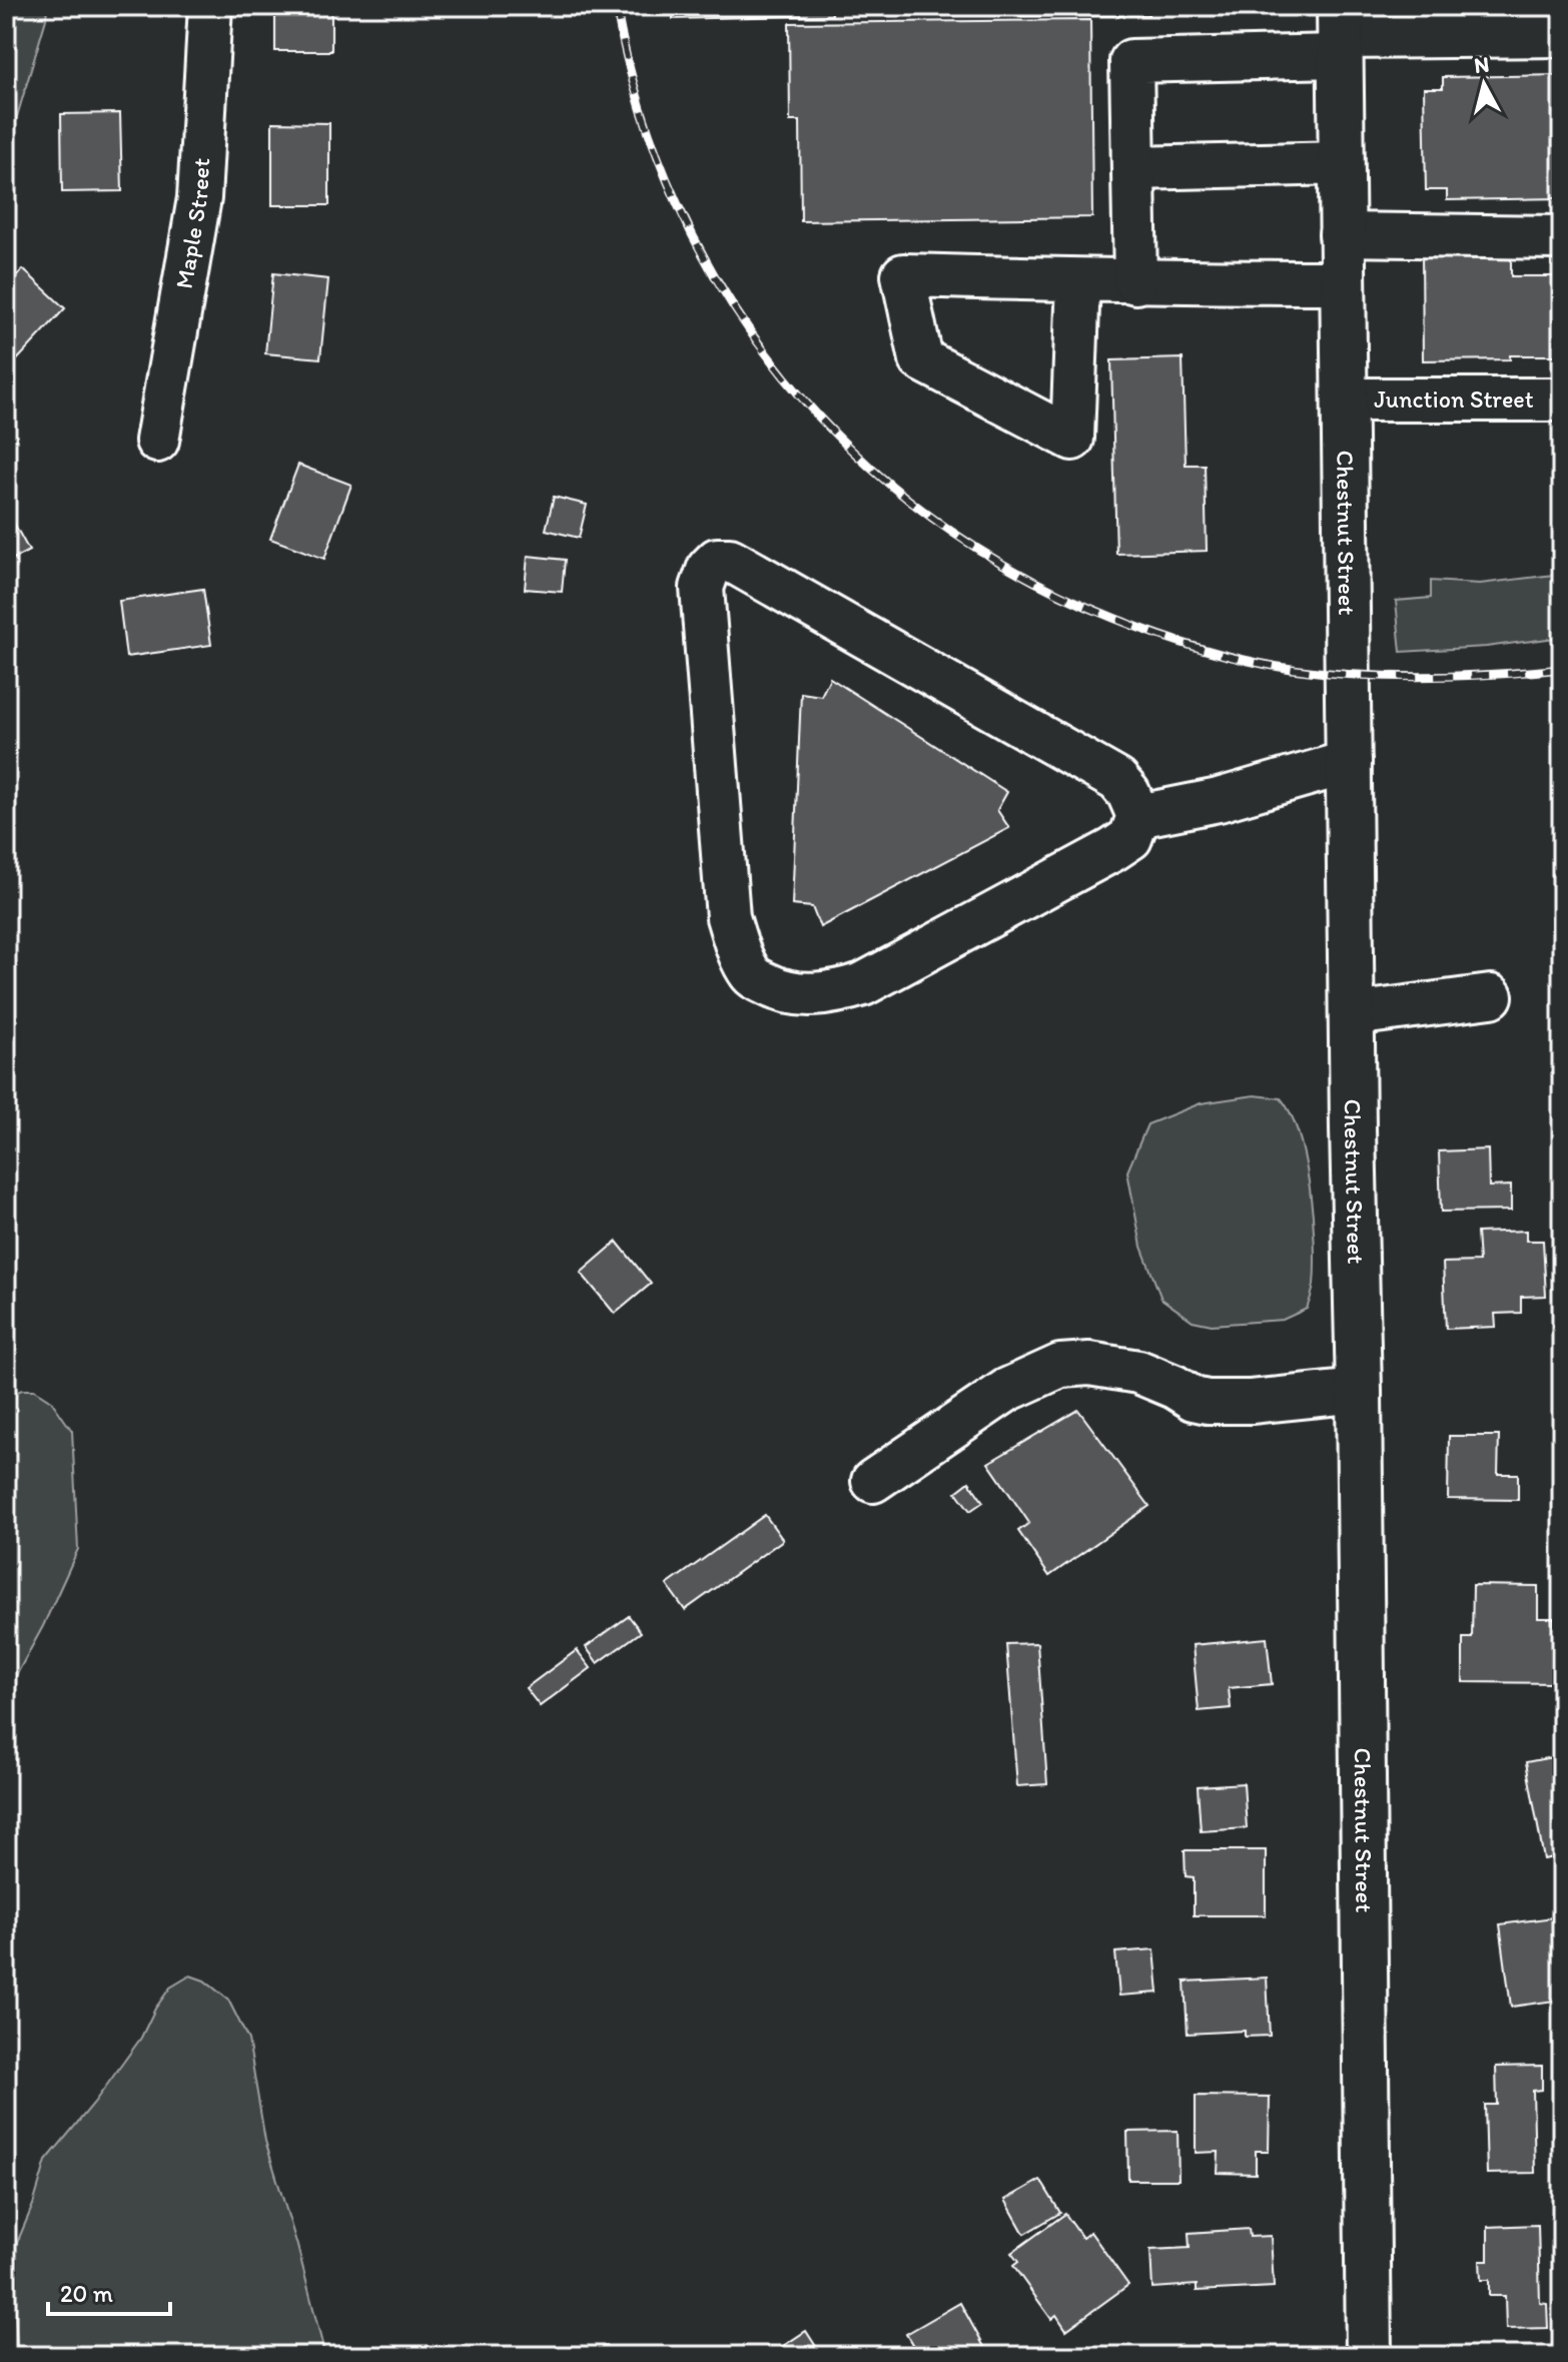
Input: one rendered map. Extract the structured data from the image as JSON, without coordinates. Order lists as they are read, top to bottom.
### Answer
{
  "streets": {
    "main road": ["Chestnut Street"],
    "street": ["Maple Street", "Junction Street"]
  },
  "crossings": [
    ["Junction Street", "Chestnut Street"]
  ],
  "scale_bar": "20 m",
  "north": "top"
}
